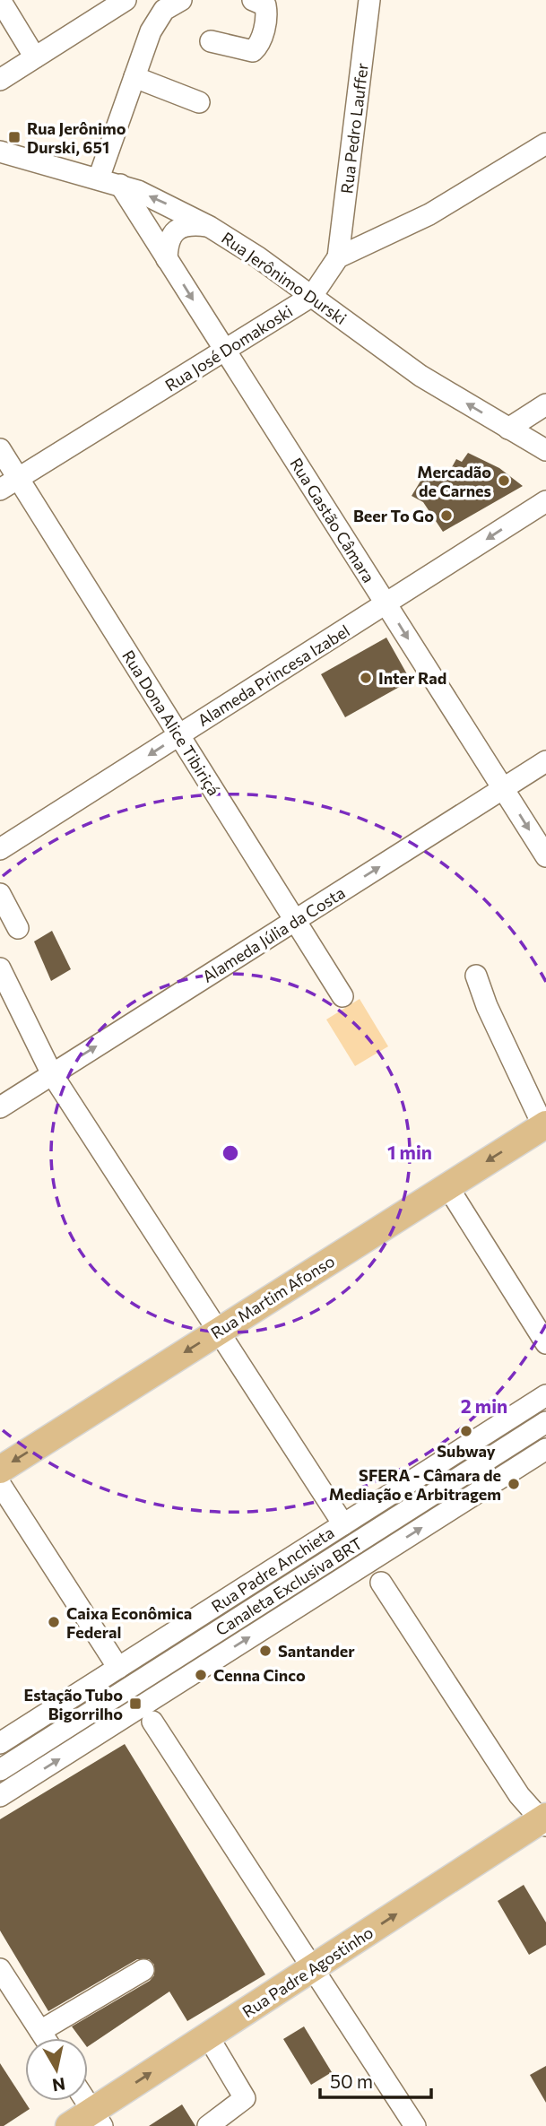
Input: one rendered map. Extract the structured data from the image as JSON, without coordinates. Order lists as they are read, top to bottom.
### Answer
{
  "streets": {
    "main road": ["Rua Martim Afonso", "Rua Padre Agostinho"],
    "street": [
      "Rua Pedro Lauffer",
      "Rua Jerônimo Durski",
      "Rua José Domakoski",
      "Rua Gastão Câmara",
      "Alameda Princesa Izabel",
      "Rua Dona Alice Tibiriçá",
      "Alameda Júlia da Costa",
      "Rua Padre Anchieta",
      "Canaleta Exclusiva BRT"
    ]
  },
  "crossings": [
    ["Rua Pedro Lauffer", "Rua José Domakoski"],
    ["Rua Jerônimo Durski", "Rua José Domakoski"],
    ["Rua Jerônimo Durski", "Rua Gastão Câmara"],
    ["Rua José Domakoski", "Rua Gastão Câmara"],
    ["Rua José Domakoski", "Rua Dona Alice Tibiriçá"],
    ["Rua Gastão Câmara", "Alameda Princesa Izabel"],
    ["Rua Gastão Câmara", "Alameda Júlia da Costa"],
    ["Alameda Princesa Izabel", "Rua Dona Alice Tibiriçá"],
    ["Rua Dona Alice Tibiriçá", "Alameda Júlia da Costa"]
  ],
  "one_way": [
    "Rua Jerônimo Durski",
    "Rua Gastão Câmara",
    "Alameda Princesa Izabel",
    "Alameda Júlia da Costa",
    "Rua Martim Afonso",
    "Rua Padre Agostinho"
  ],
  "places": {
    "transit": ["Rua Jerônimo Durski, 651", "Estação Tubo Bigorrilho"],
    "other": [
      "Mercadão de Carnes",
      "Beer To Go",
      "Inter Rad",
      "Subway",
      "SFERA - Câmara de Mediação e Arbitragem",
      "Caixa Econômica Federal",
      "Santander",
      "Cenna Cinco"
    ]
  },
  "scale_bar": "50 m",
  "north": "bottom",
  "rings": ["1 min", "2 min"]
}
